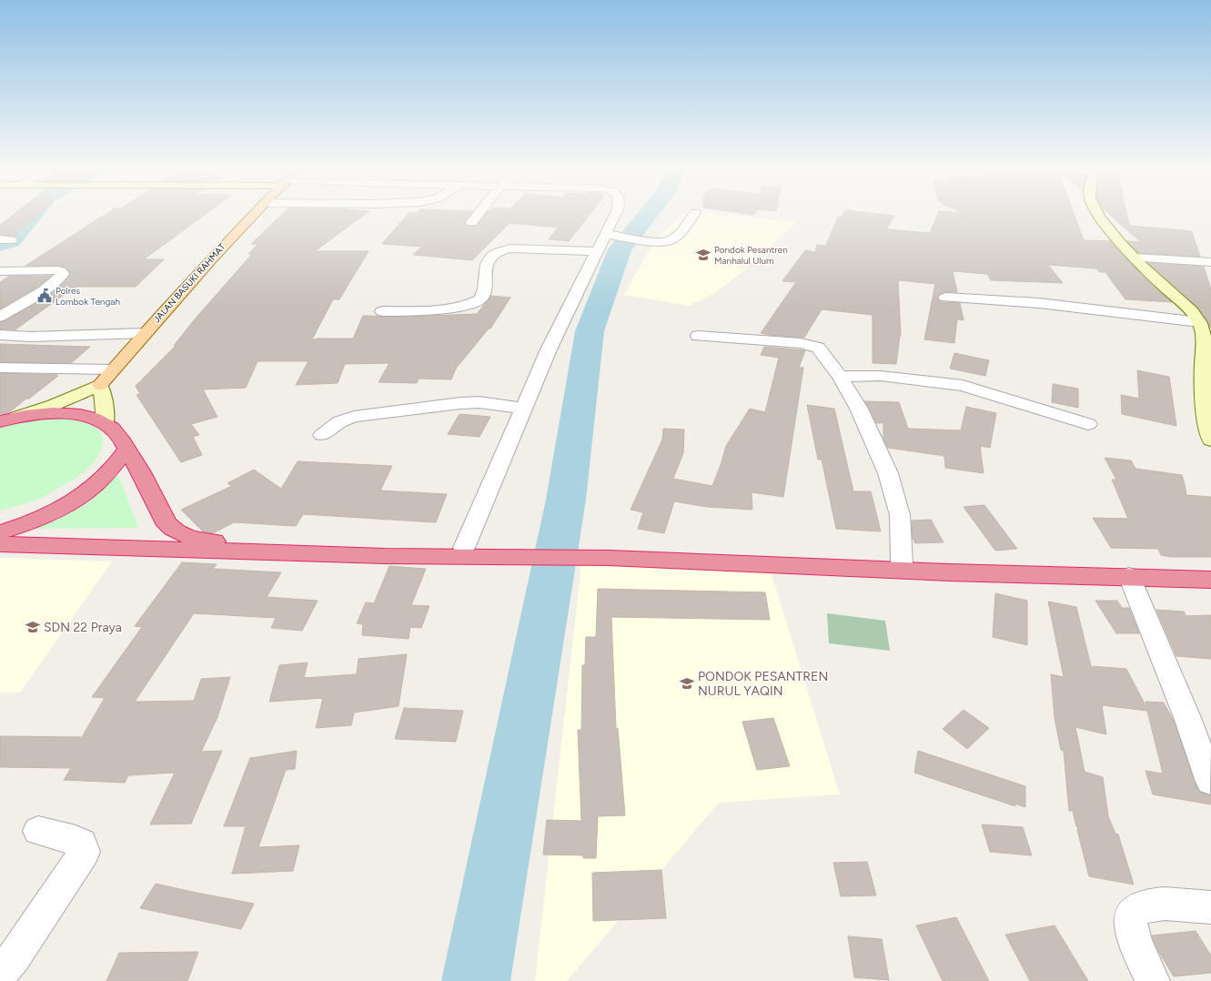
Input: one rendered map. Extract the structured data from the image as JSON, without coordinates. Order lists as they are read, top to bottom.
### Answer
{
  "streets": {
    "main road": ["JALAN BASUKI RAHMAT"]
  },
  "places": {
    "school or university": ["Pondok Pesantren Manhalul Ulum", "SDN 22 Praya", "PONDOK PESANTREN NURUL YAQIN"],
    "public building": ["Polres Lombok Tengah"]
  }
}
